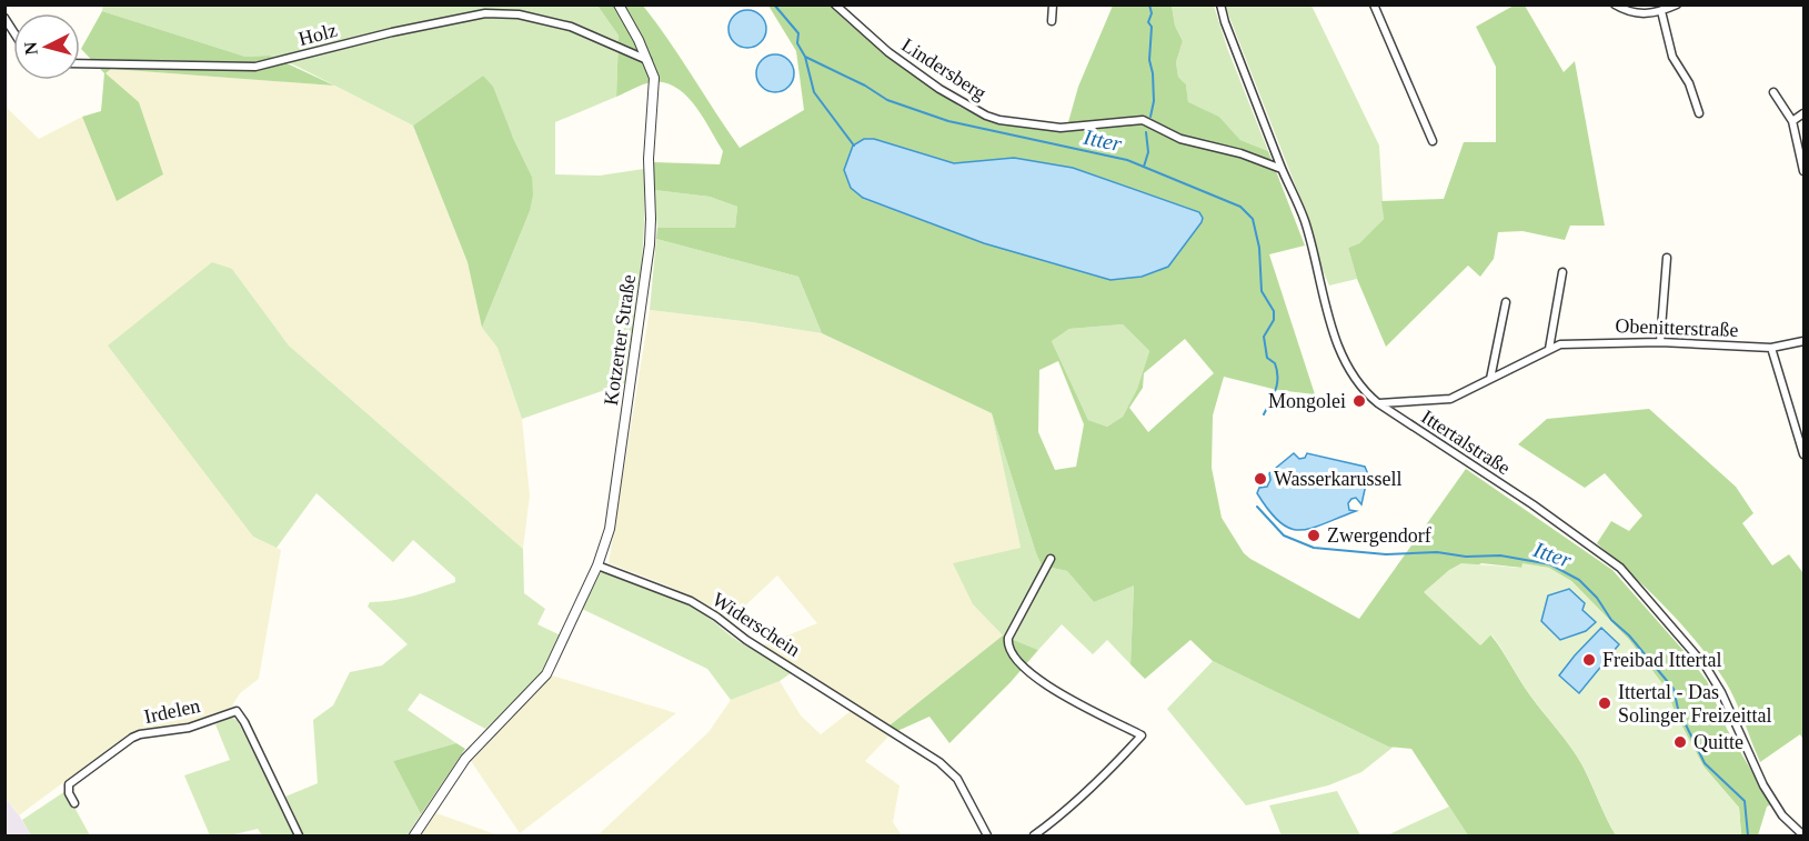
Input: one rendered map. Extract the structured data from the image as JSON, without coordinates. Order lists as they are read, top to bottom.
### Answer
{
  "streets": {
    "street": [
      "Holz",
      "Lindersberg",
      "Obenitterstraße",
      "Kotzerter Straße",
      "Ittertalstraße",
      "Widerschein",
      "Irdelen"
    ]
  },
  "crossings": [
    ["Holz", "Kotzerter Straße"],
    ["Lindersberg", "Ittertalstraße"],
    ["Obenitterstraße", "Ittertalstraße"],
    ["Kotzerter Straße", "Widerschein"]
  ],
  "water": ["Itter"],
  "places": [
    "Mongolei",
    "Wasserkarussell",
    "Zwergendorf",
    "Freibad Ittertal",
    "Ittertal - Das Solinger Freizeittal",
    "Quitte"
  ],
  "north": "left"
}
